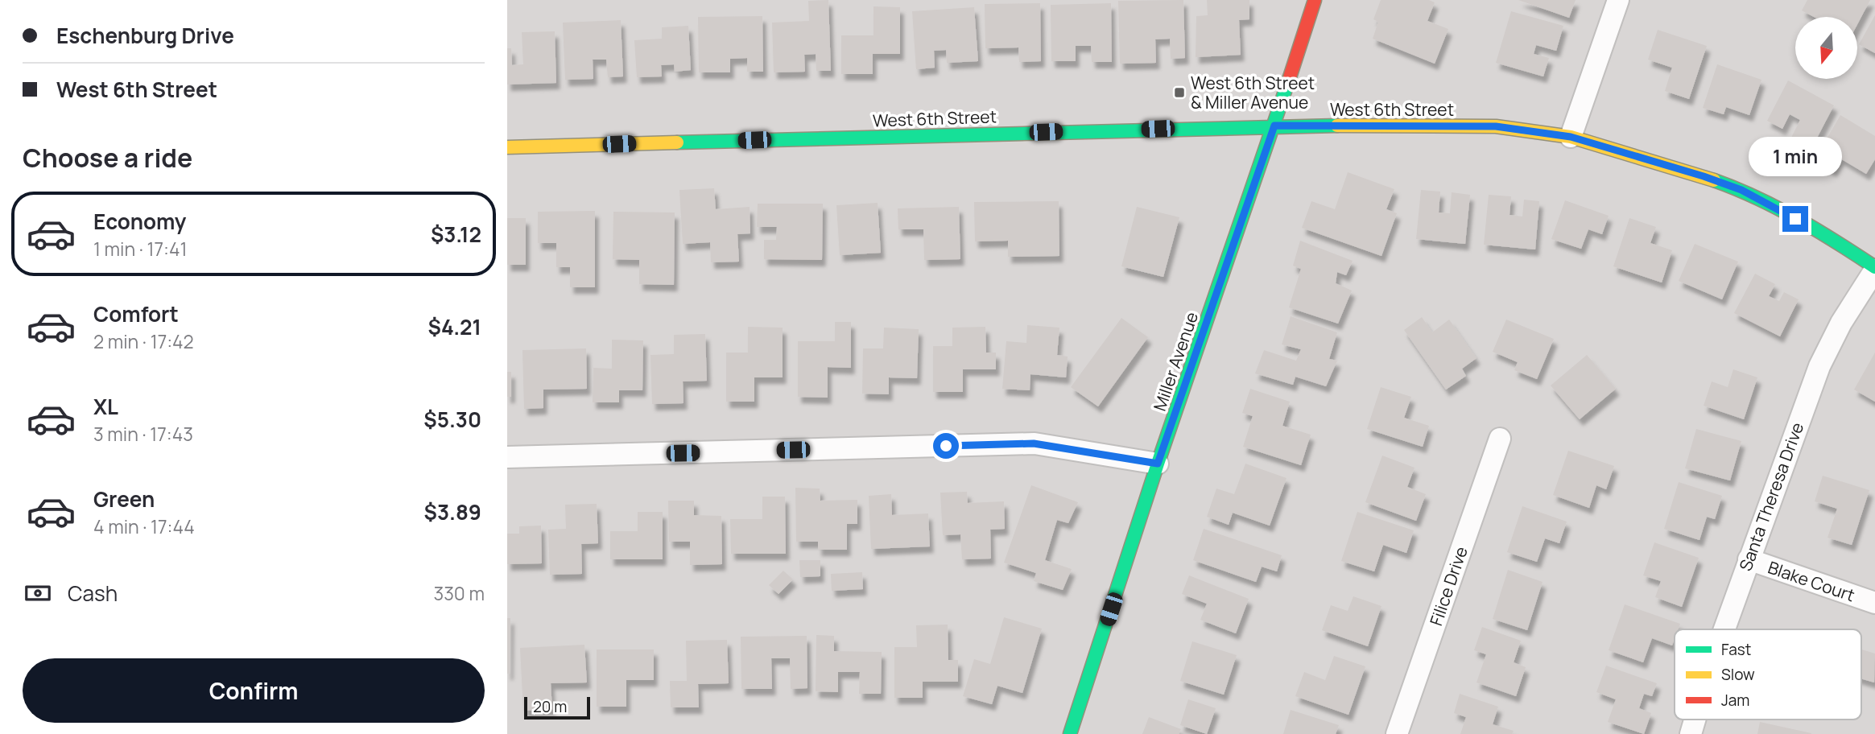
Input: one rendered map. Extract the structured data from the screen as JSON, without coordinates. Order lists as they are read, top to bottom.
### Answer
{
  "streets": {
    "street": [
      "West 6th Street",
      "Miller Avenue",
      "Santa Theresa Drive",
      "Blake Court",
      "Filice Drive"
    ]
  },
  "crossings": [
    ["West 6th Street", "Miller Avenue"],
    ["West 6th Street", "Santa Theresa Drive"],
    ["Santa Theresa Drive", "Blake Court"]
  ],
  "places": {
    "transit": ["West 6th Street & Miller Avenue"]
  },
  "legend": ["Fast", "Slow", "Jam"],
  "scale_bar": "20 m",
  "north": "bottom",
  "page": {
    "banner": ["Eschenburg Drive", "West 6th Street"],
    "heading": "Choose a ride",
    "bubble": "1 min",
    "list": [
      {
        "name": "Economy",
        "note": "1 min · 17:41",
        "value": "$3.12"
      },
      {
        "name": "Comfort",
        "note": "2 min · 17:42",
        "value": "$4.21"
      },
      {
        "name": "XL",
        "note": "3 min · 17:43",
        "value": "$5.30"
      },
      {
        "name": "Green",
        "note": "4 min · 17:44",
        "value": "$3.89"
      }
    ],
    "pay": ["Cash", "330 m"],
    "buttons": "Confirm",
    "scale": "20 m"
  }
}
